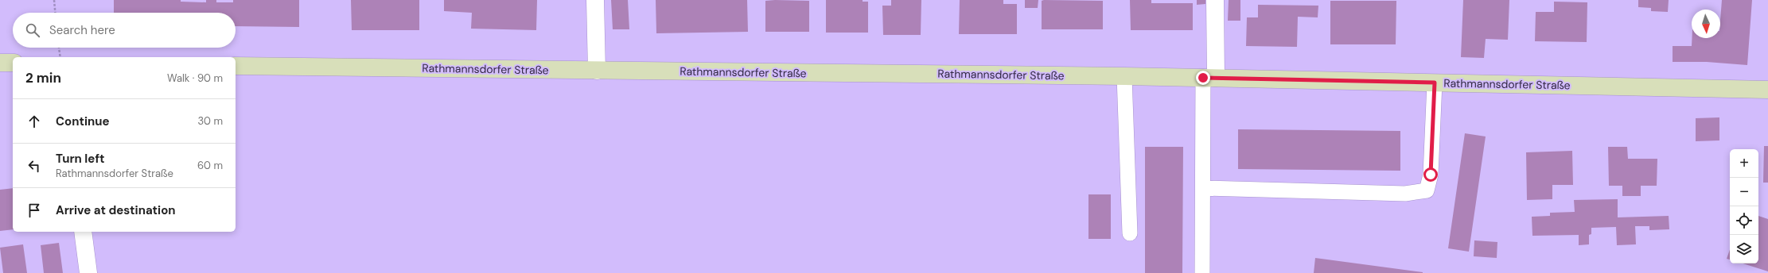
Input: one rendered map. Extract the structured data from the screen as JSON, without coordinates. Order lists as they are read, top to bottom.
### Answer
{
  "streets": {
    "street": ["Rathmannsdorfer Straße"]
  },
  "north": "bottom",
  "page": {
    "search": "Search here",
    "heading": ["2 min", "Walk · 90 m"],
    "list": [
      ["Continue", "30 m"],
      ["Turn left", "Rathmannsdorfer Straße", "60 m"],
      "Arrive at destination"
    ],
    "map_buttons": ["+", "−"]
  }
}
